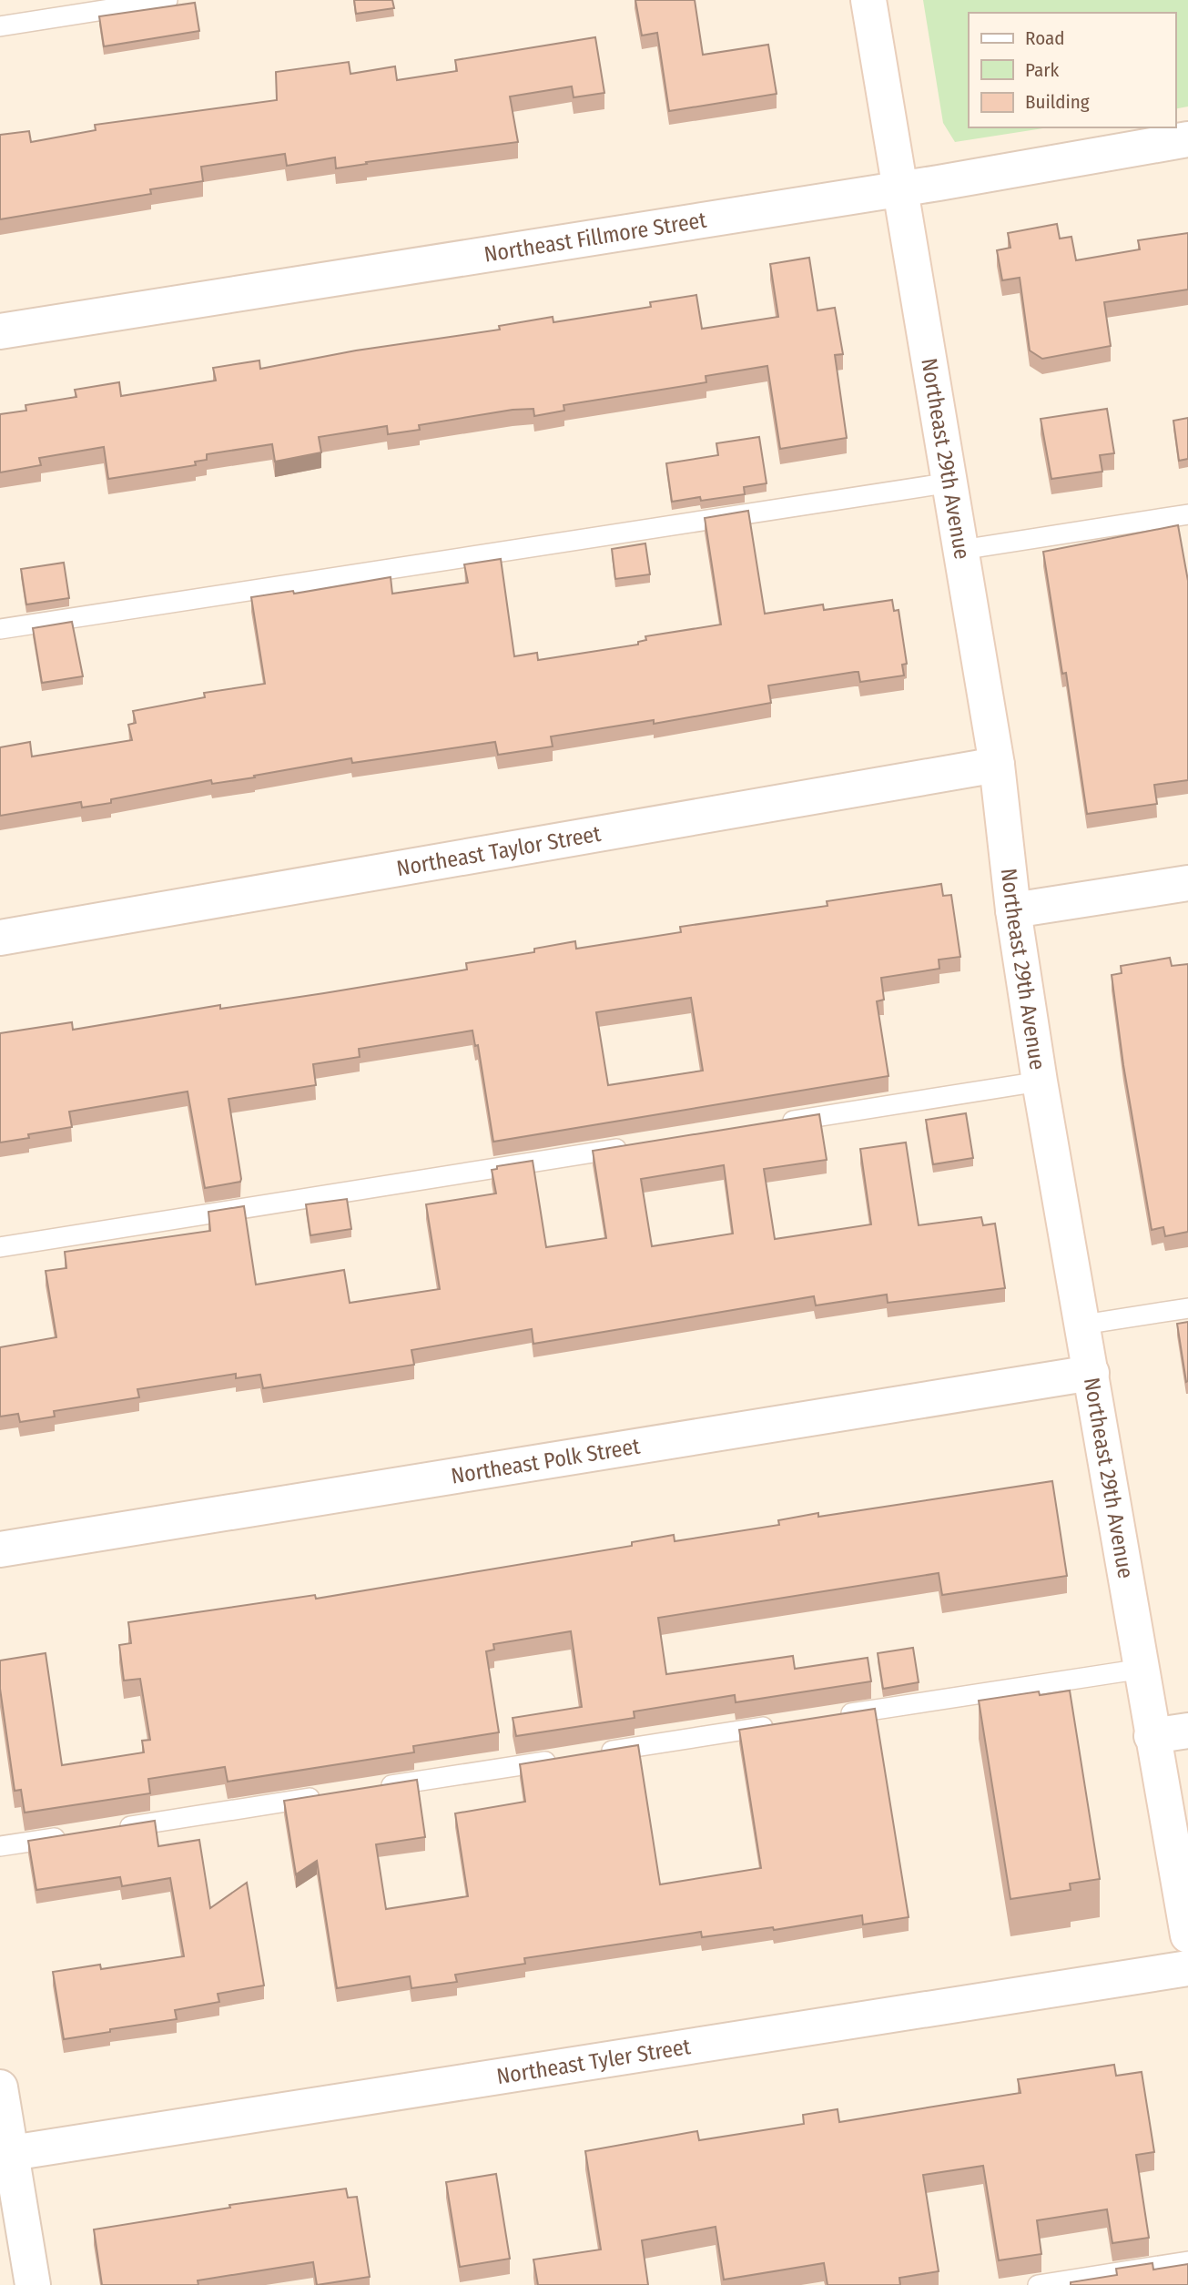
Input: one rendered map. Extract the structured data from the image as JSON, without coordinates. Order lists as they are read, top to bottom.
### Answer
{
  "streets": {
    "street": [
      "Northeast Fillmore Street",
      "Northeast 29th Avenue",
      "Northeast Taylor Street",
      "Northeast Polk Street",
      "Northeast Tyler Street"
    ]
  },
  "crossings": [
    ["Northeast Fillmore Street", "Northeast 29th Avenue"],
    ["Northeast 29th Avenue", "Northeast Taylor Street"],
    ["Northeast 29th Avenue", "Northeast Polk Street"]
  ],
  "legend": ["Road", "Park", "Building"]
}
